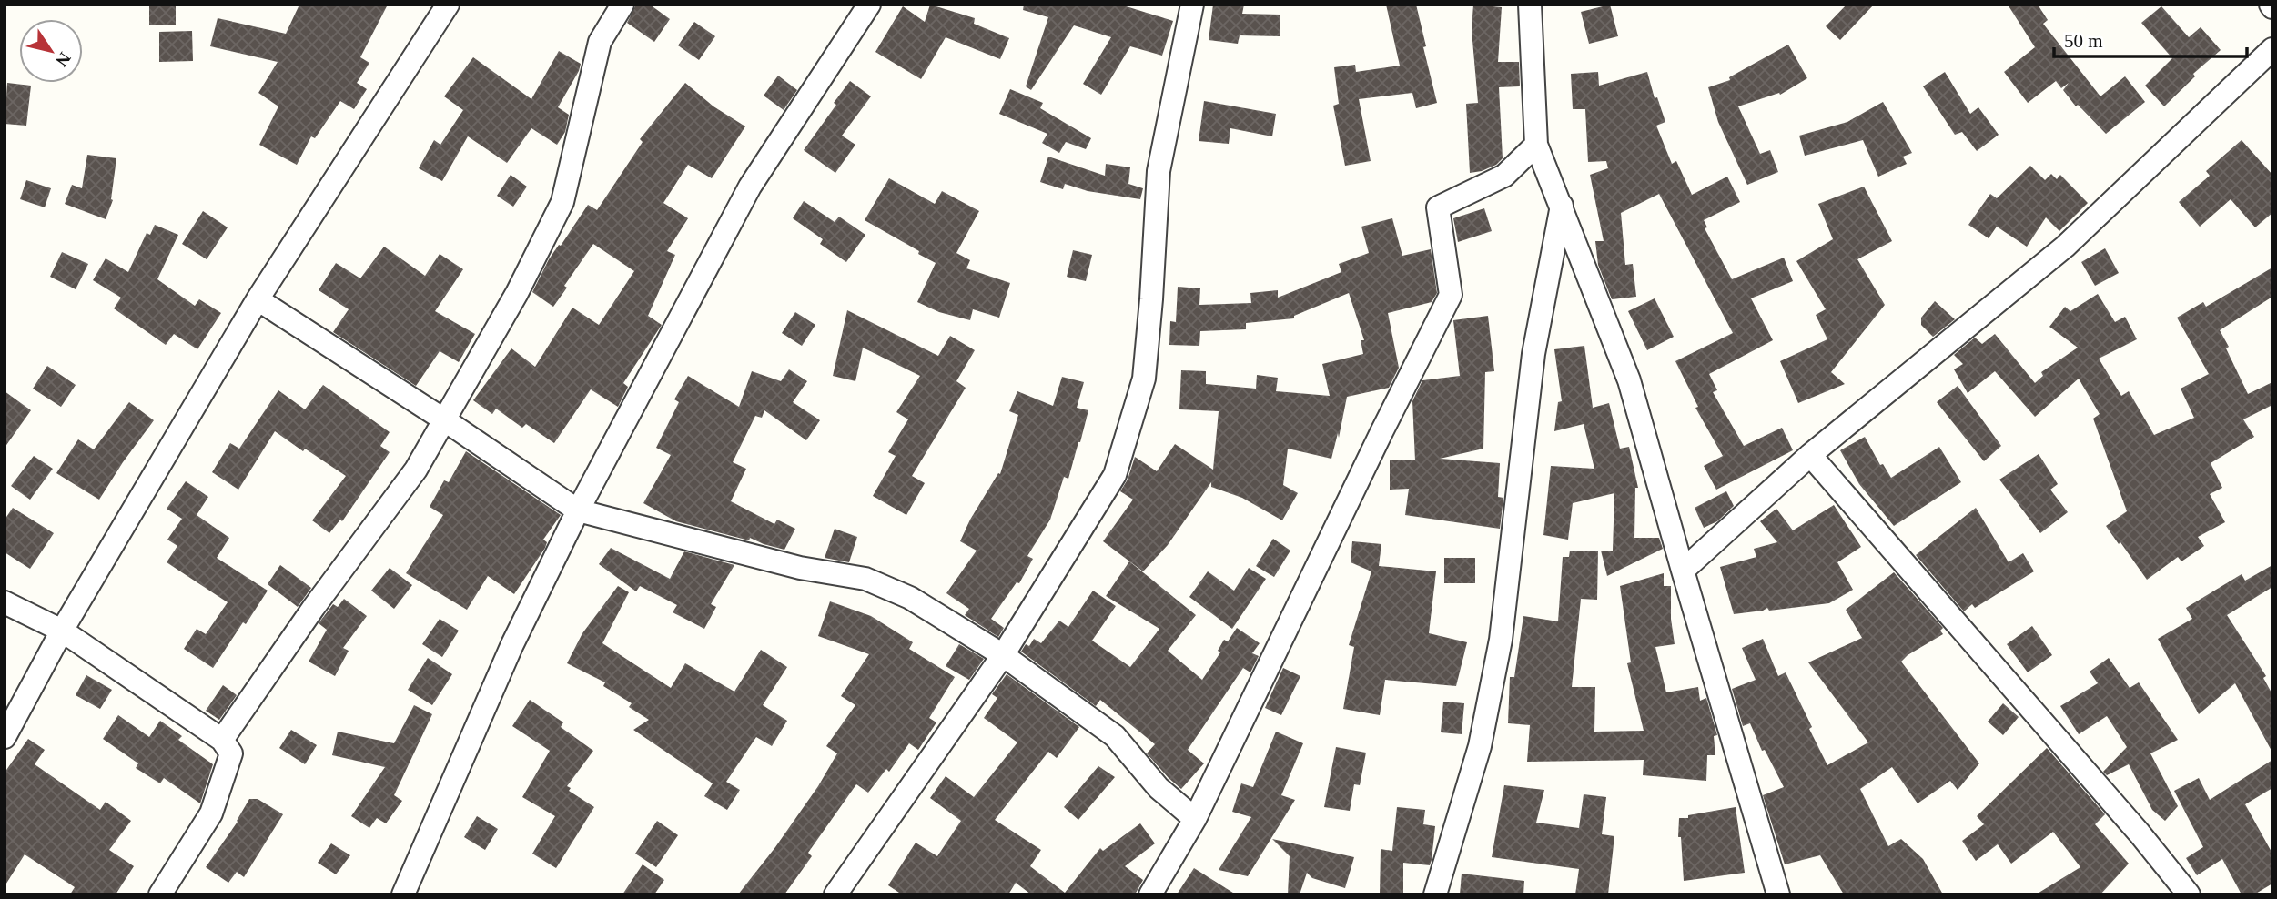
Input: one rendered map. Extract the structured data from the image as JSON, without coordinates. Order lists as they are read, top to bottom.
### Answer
{
  "scale_bar": "50 m",
  "north": "bottom right"
}
